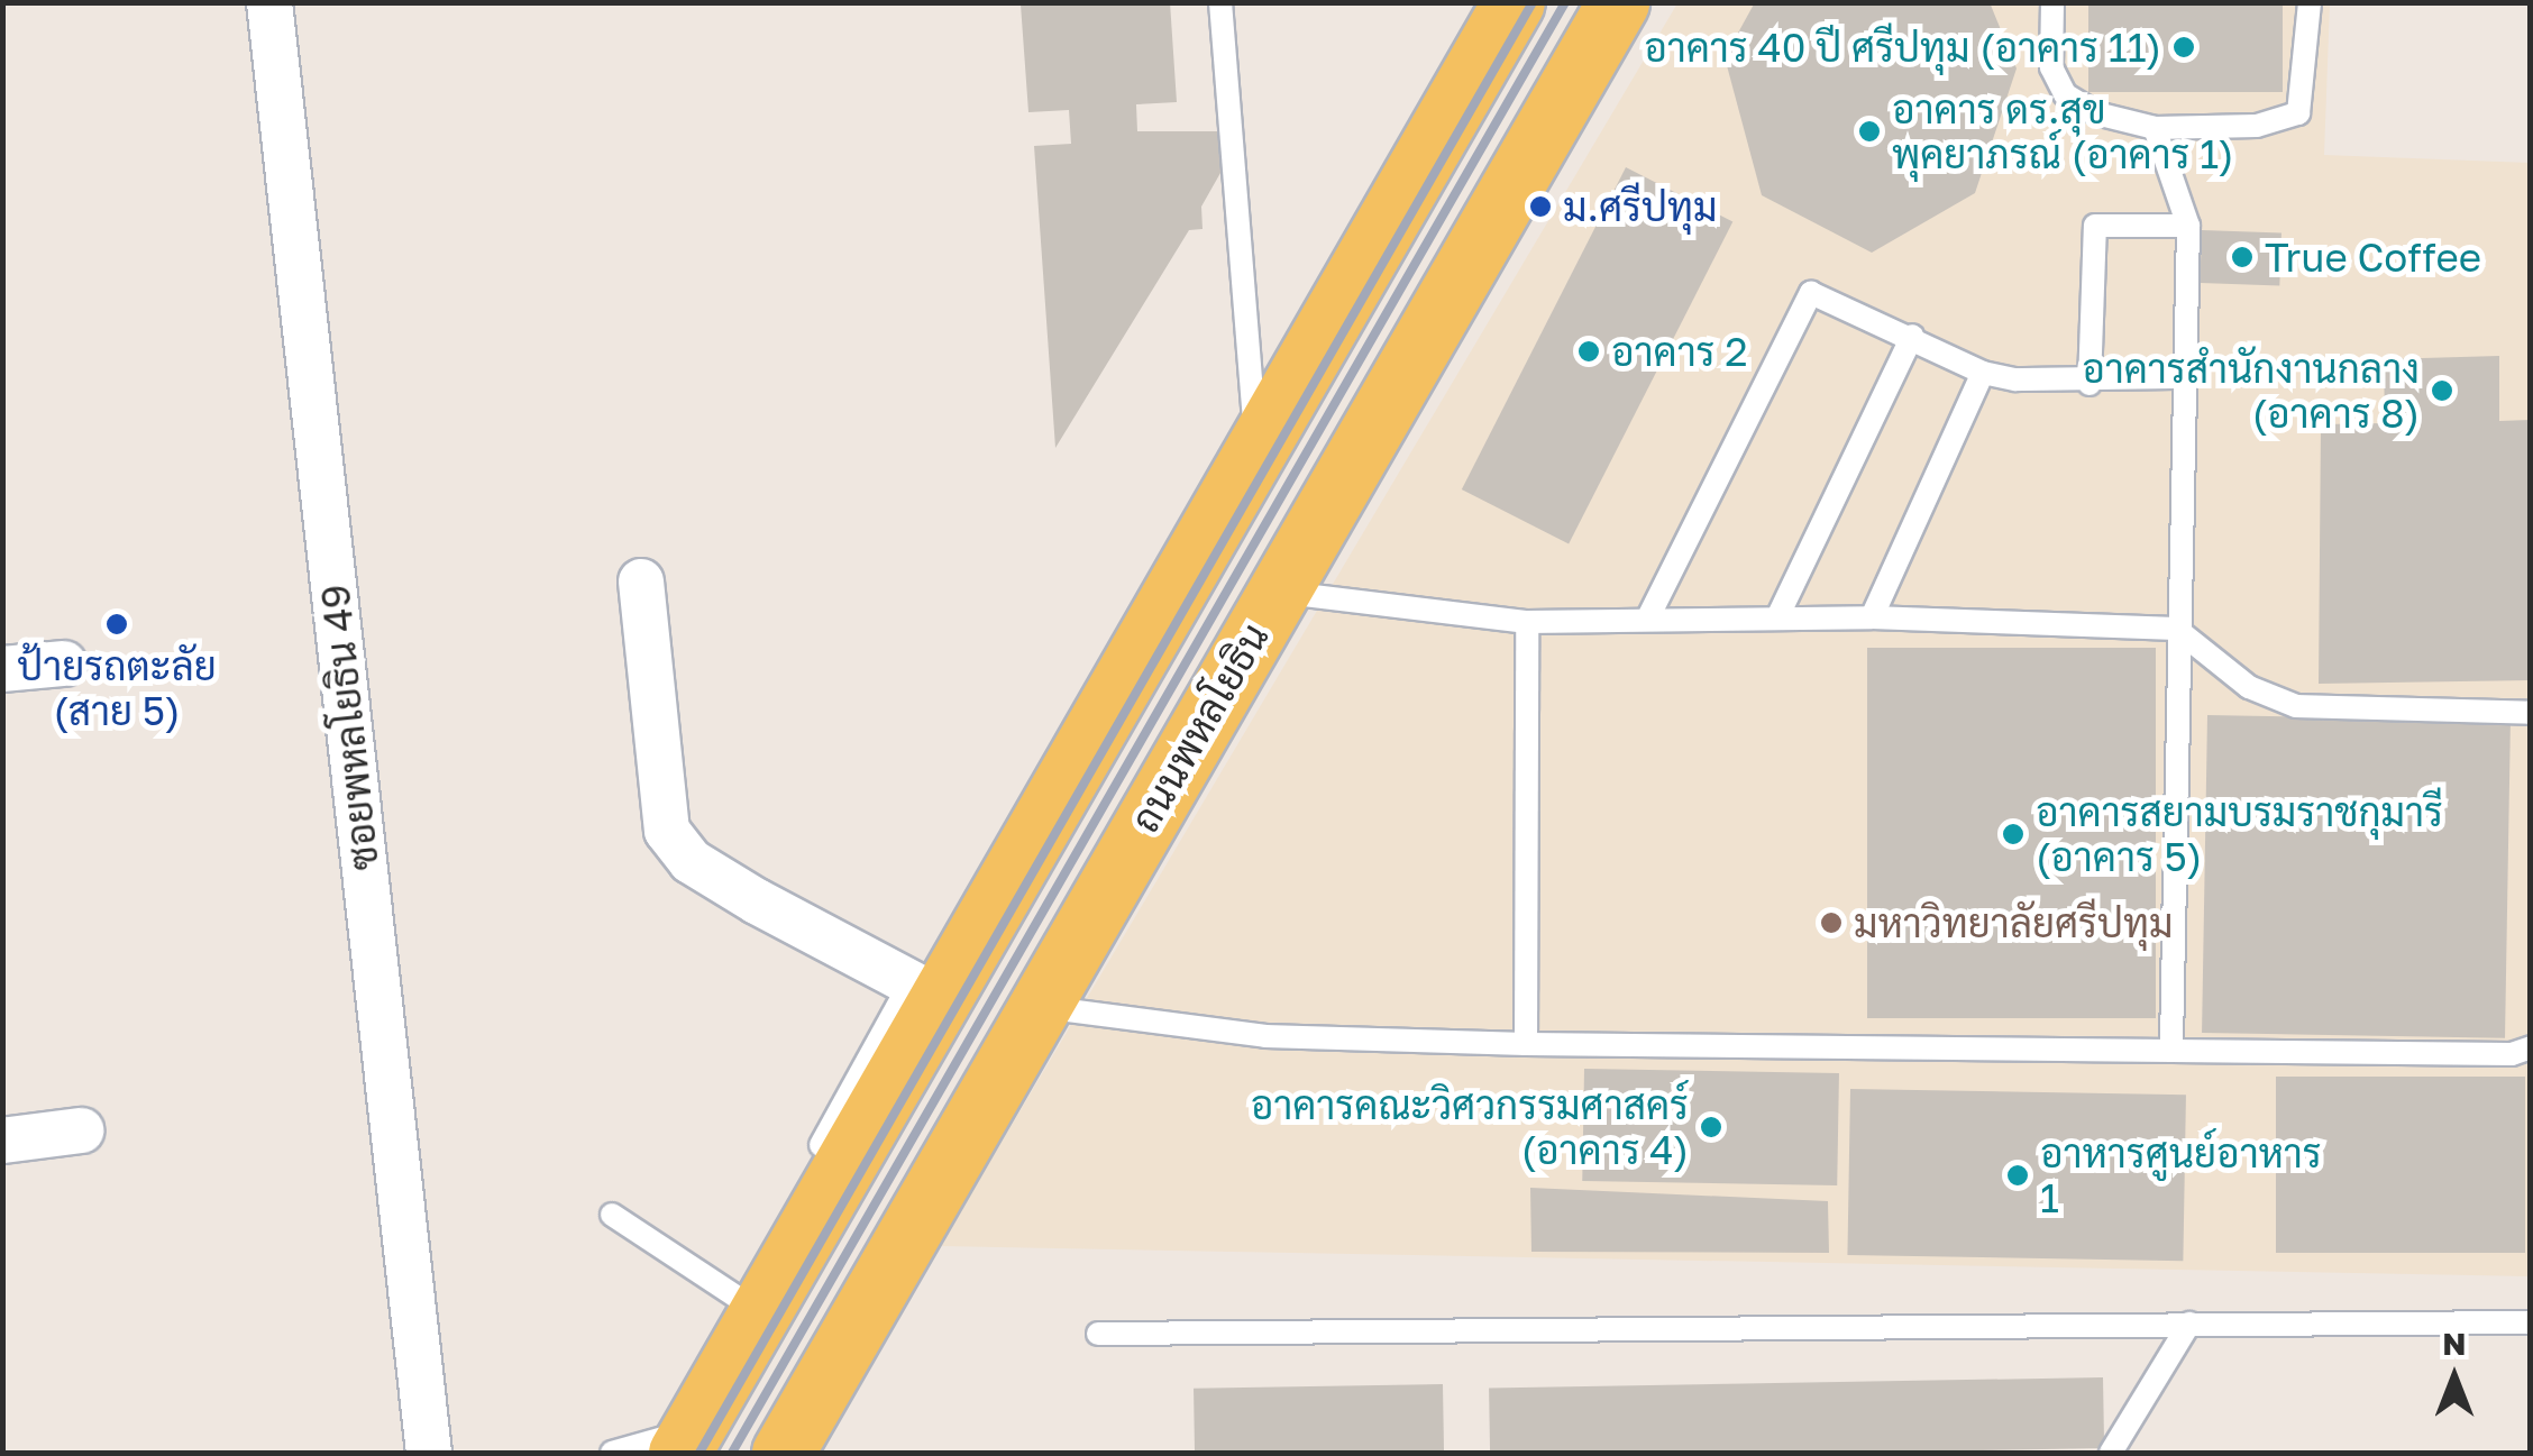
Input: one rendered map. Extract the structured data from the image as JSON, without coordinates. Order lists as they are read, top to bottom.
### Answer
{
  "streets": {
    "main road": ["ถนนพหลโยธิน"],
    "street": ["ซอยพหลโยธิน 49"]
  },
  "places": [
    "อาคาร 40 ปี ศรีปทุม (อาคาร 11)",
    "อาคาร ดร.สุข พุคยาภรณ์ (อาคาร 1)",
    "ม.ศรีปทุม",
    "True Coffee",
    "อาคาร 2",
    "อาคารสำนักงานกลาง (อาคาร 8)",
    "ป้ายรถตะลัย (สาย 5)",
    "อาคารสยามบรมราชกุมารี (อาคาร 5)",
    "มหาวิทยาลัยศรีปทุม",
    "อาคารคณะวิศวกรรมศาสคร์ (อาคาร 4)",
    "อาหารศูนย์อาหาร 1"
  ],
  "north": "top"
}
